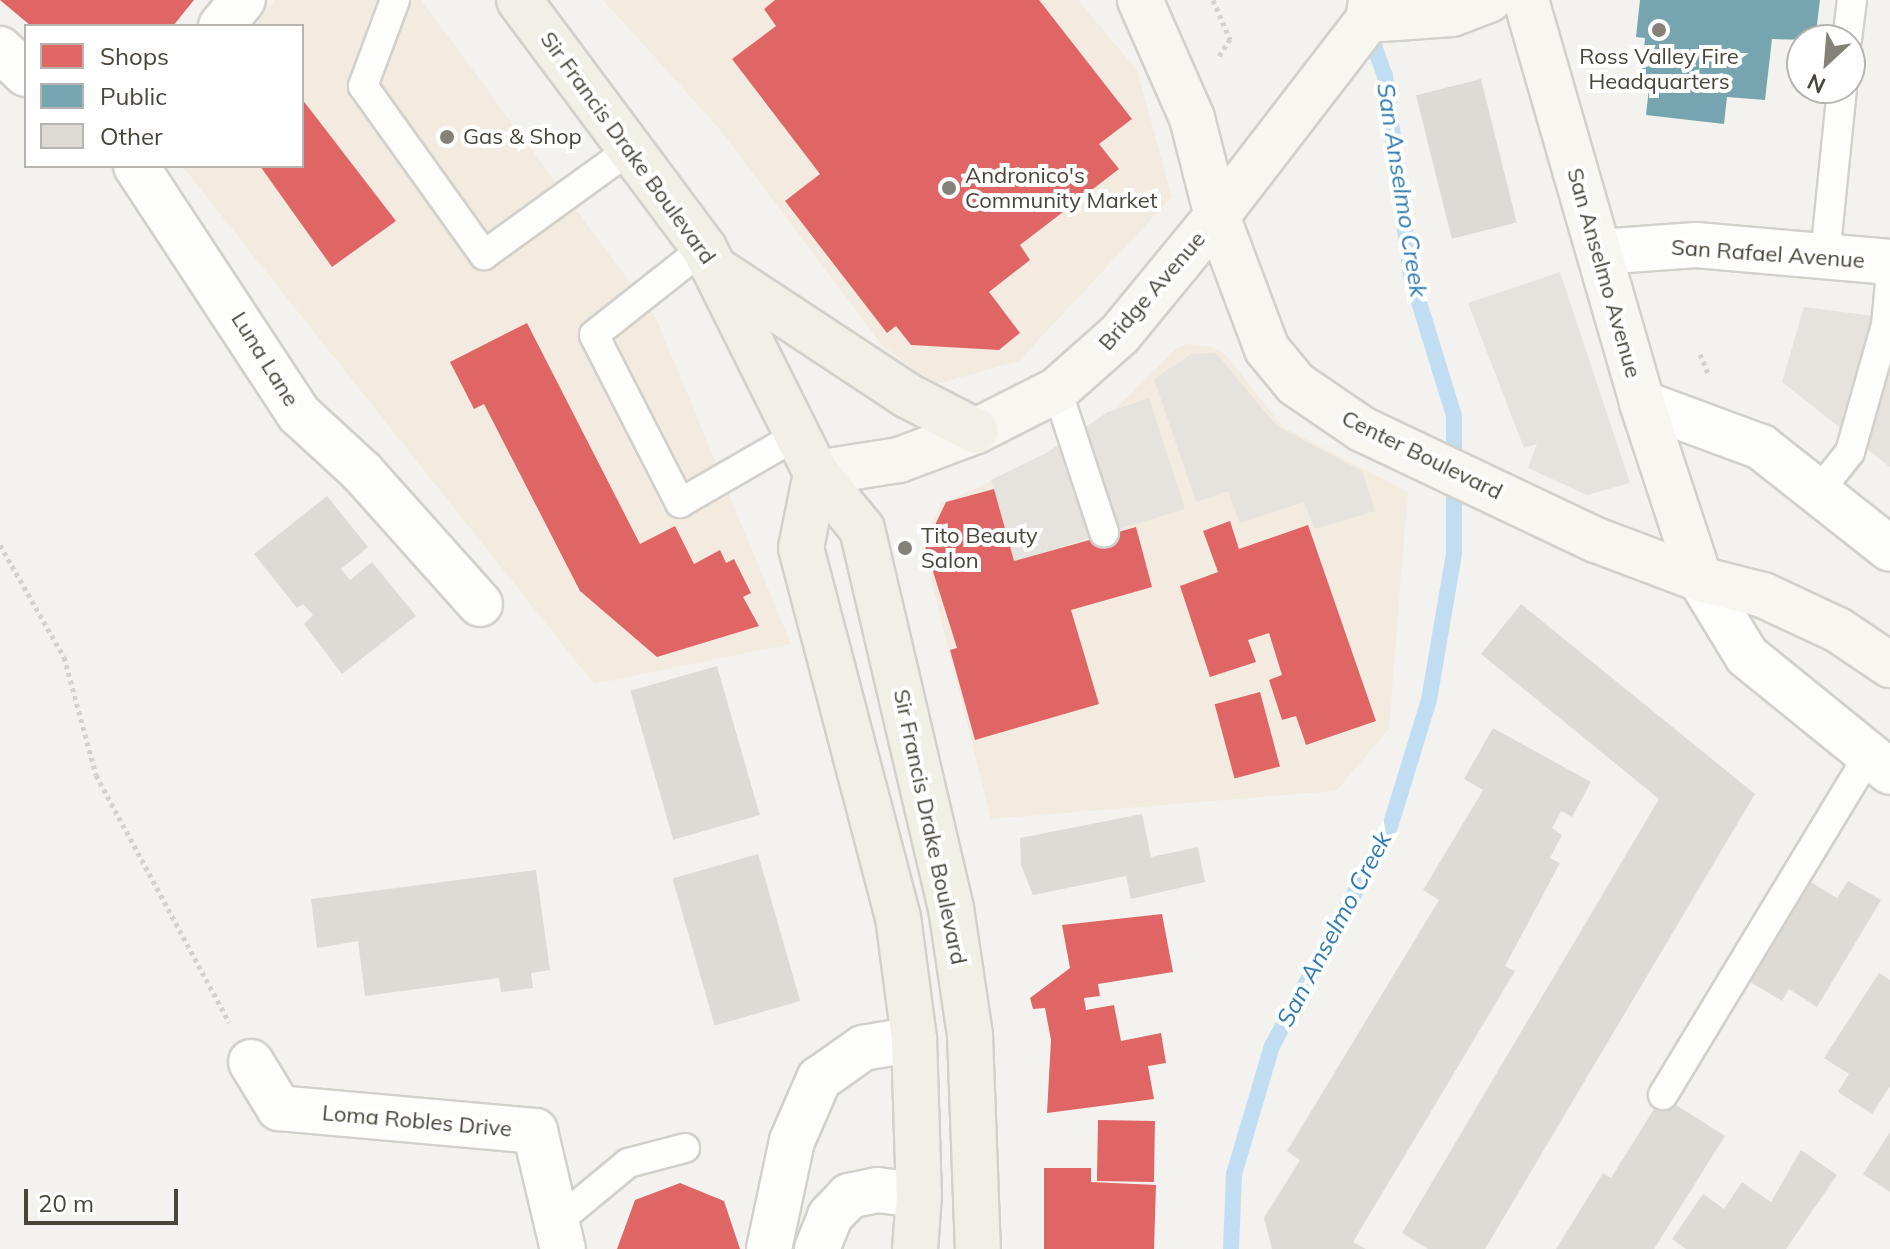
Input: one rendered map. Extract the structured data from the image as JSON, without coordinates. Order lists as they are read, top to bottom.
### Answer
{
  "streets": {
    "main road": ["Sir Francis Drake Boulevard"],
    "street": [
      "San Rafael Avenue",
      "San Anselmo Avenue",
      "Bridge Avenue",
      "Luna Lane",
      "Center Boulevard",
      "Loma Robles Drive"
    ]
  },
  "crossings": [
    ["Sir Francis Drake Boulevard", "Bridge Avenue"],
    ["San Rafael Avenue", "San Anselmo Avenue"],
    ["Bridge Avenue", "Center Boulevard"]
  ],
  "water": ["San Anselmo Creek"],
  "places": [
    "Ross Valley Fire Headquarters",
    "Gas & Shop",
    "Andronico's Community Market",
    "Tito Beauty Salon"
  ],
  "legend": ["Shops", "Public", "Other"],
  "scale_bar": "20 m",
  "north": "bottom left"
}
